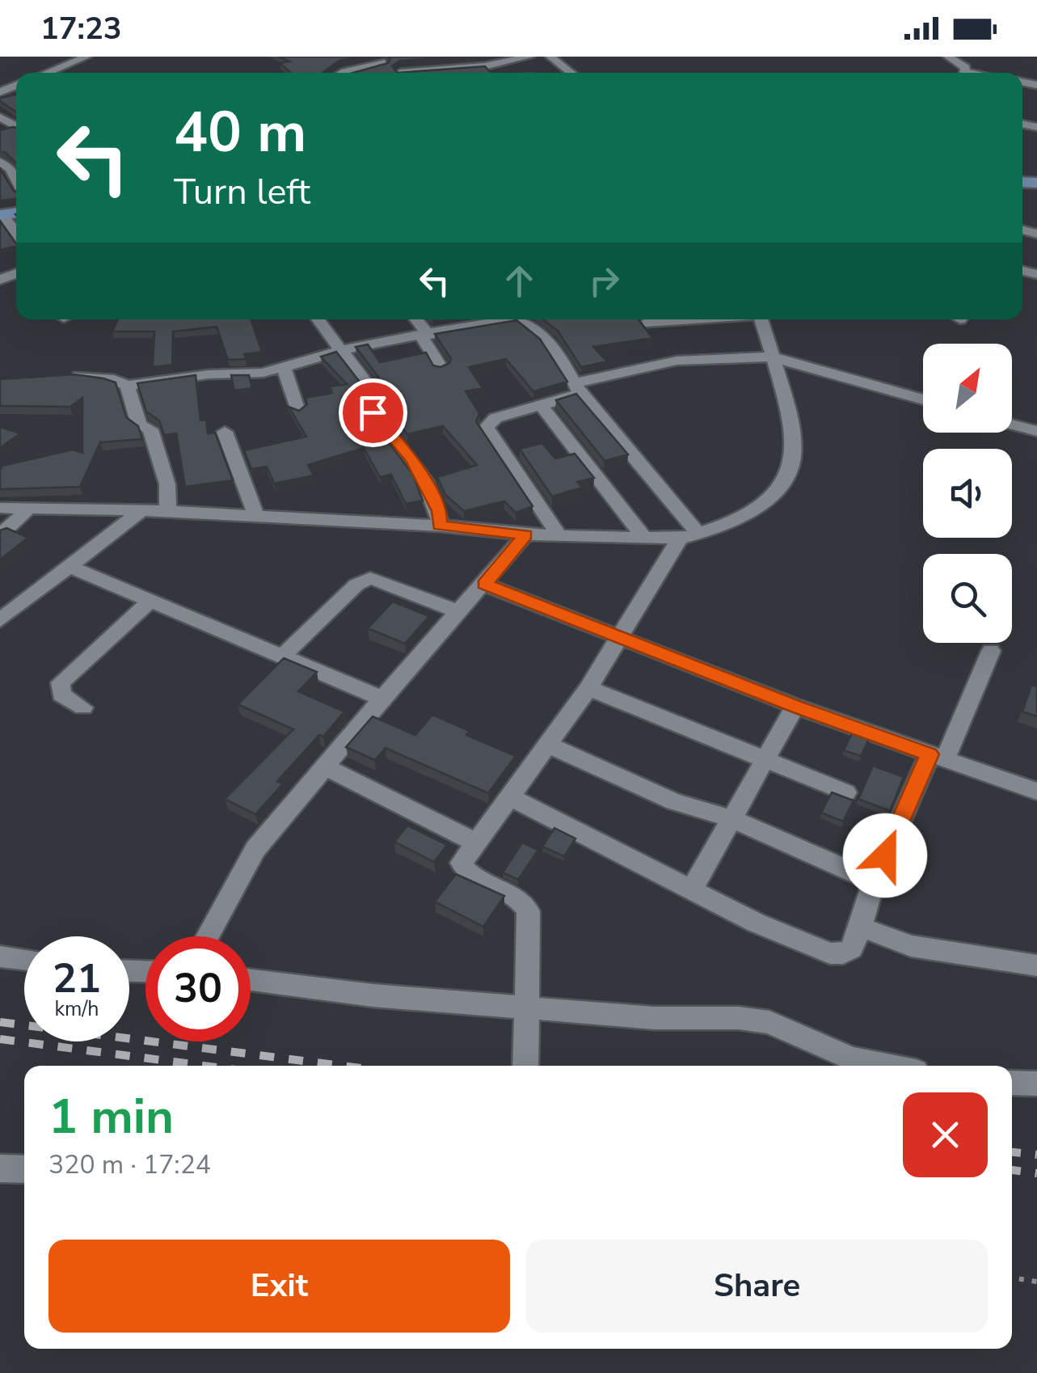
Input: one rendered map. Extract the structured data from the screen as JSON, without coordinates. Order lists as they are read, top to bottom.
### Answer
{
  "north": "top right",
  "page": {
    "status": "17:23",
    "turn": ["40 m", "Turn left"],
    "speed": "21 km/h",
    "limit": "30",
    "heading": ["1 min", "320 m · 17:24"],
    "buttons": ["Exit", "Share"]
  }
}
